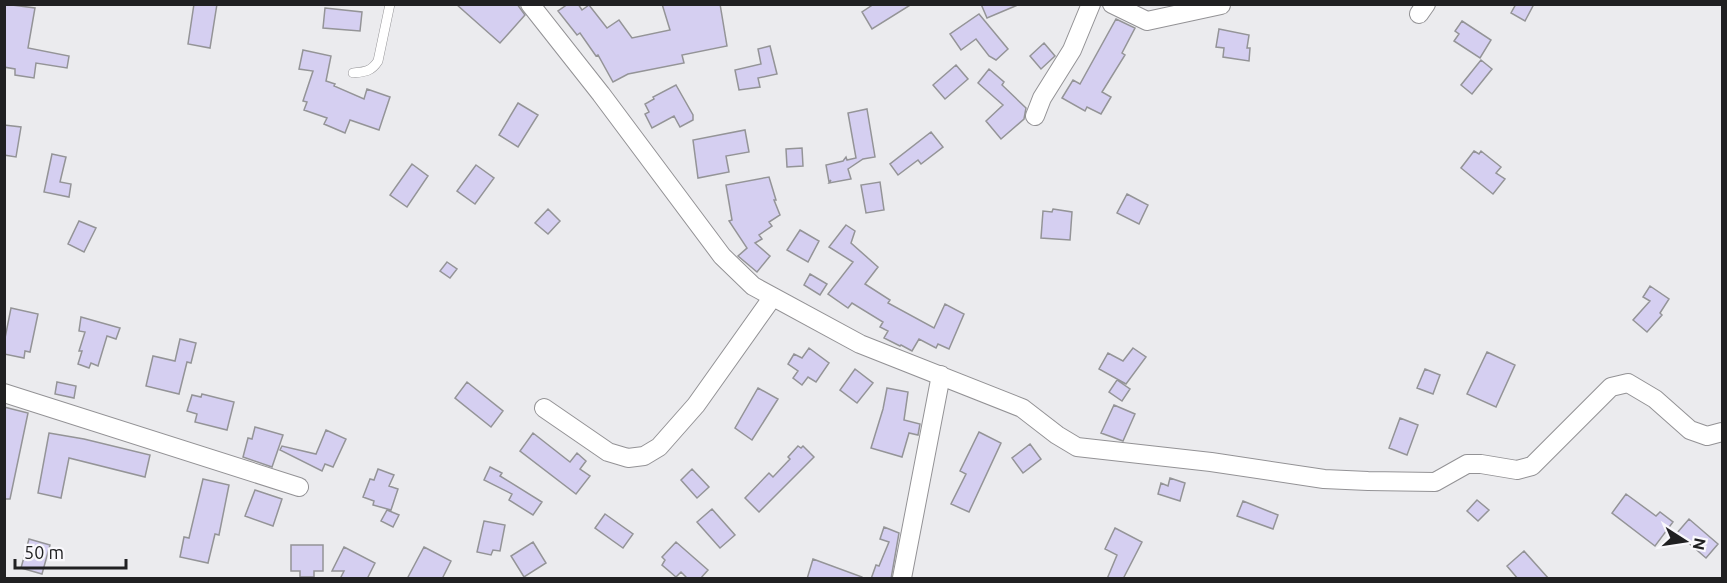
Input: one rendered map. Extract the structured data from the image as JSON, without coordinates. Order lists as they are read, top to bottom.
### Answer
{
  "scale_bar": "50 m",
  "north": "right"
}
